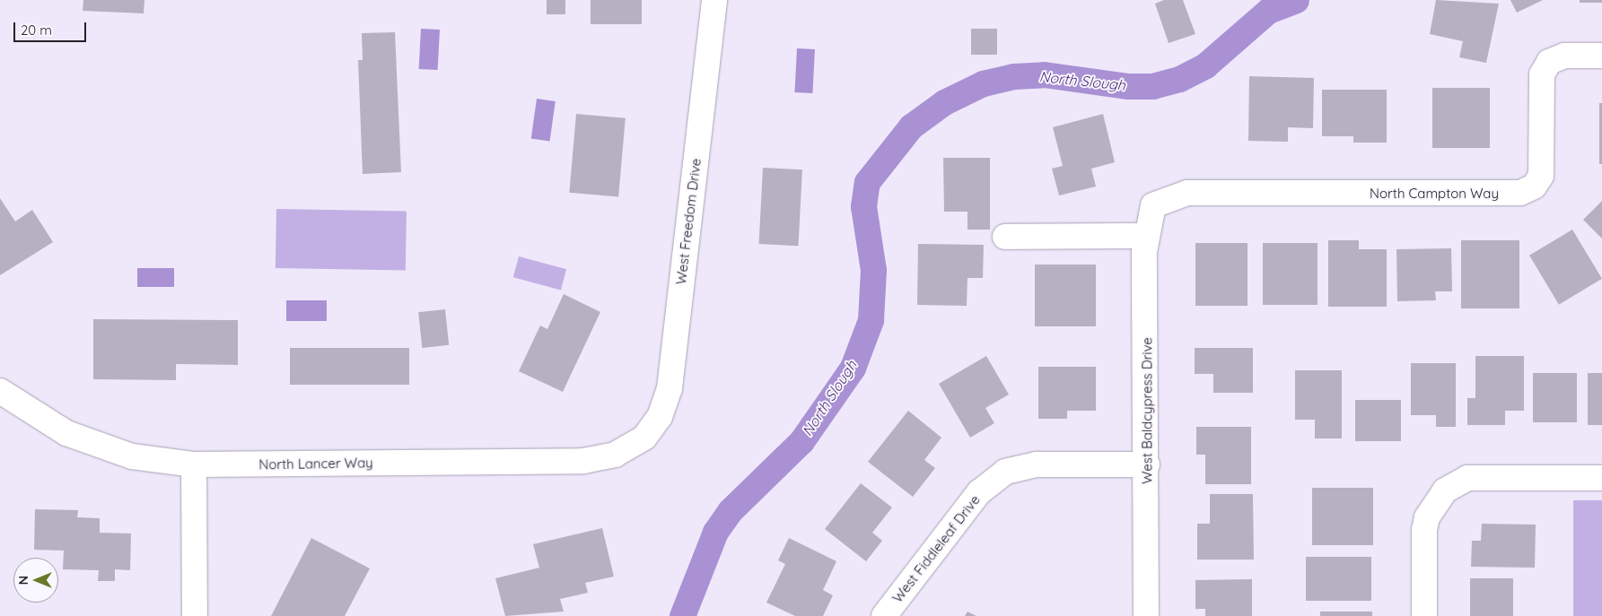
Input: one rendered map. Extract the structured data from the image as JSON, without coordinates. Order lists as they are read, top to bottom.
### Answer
{
  "streets": {
    "street": [
      "North Campton Way",
      "West Freedom Drive",
      "West Baldcypress Drive",
      "North Lancer Way",
      "West Fiddleleaf Drive"
    ]
  },
  "crossings": [
    ["North Campton Way", "West Baldcypress Drive"],
    ["West Freedom Drive", "North Lancer Way"],
    ["West Baldcypress Drive", "West Fiddleleaf Drive"]
  ],
  "water": ["North Slough"],
  "scale_bar": "20 m",
  "north": "left"
}
